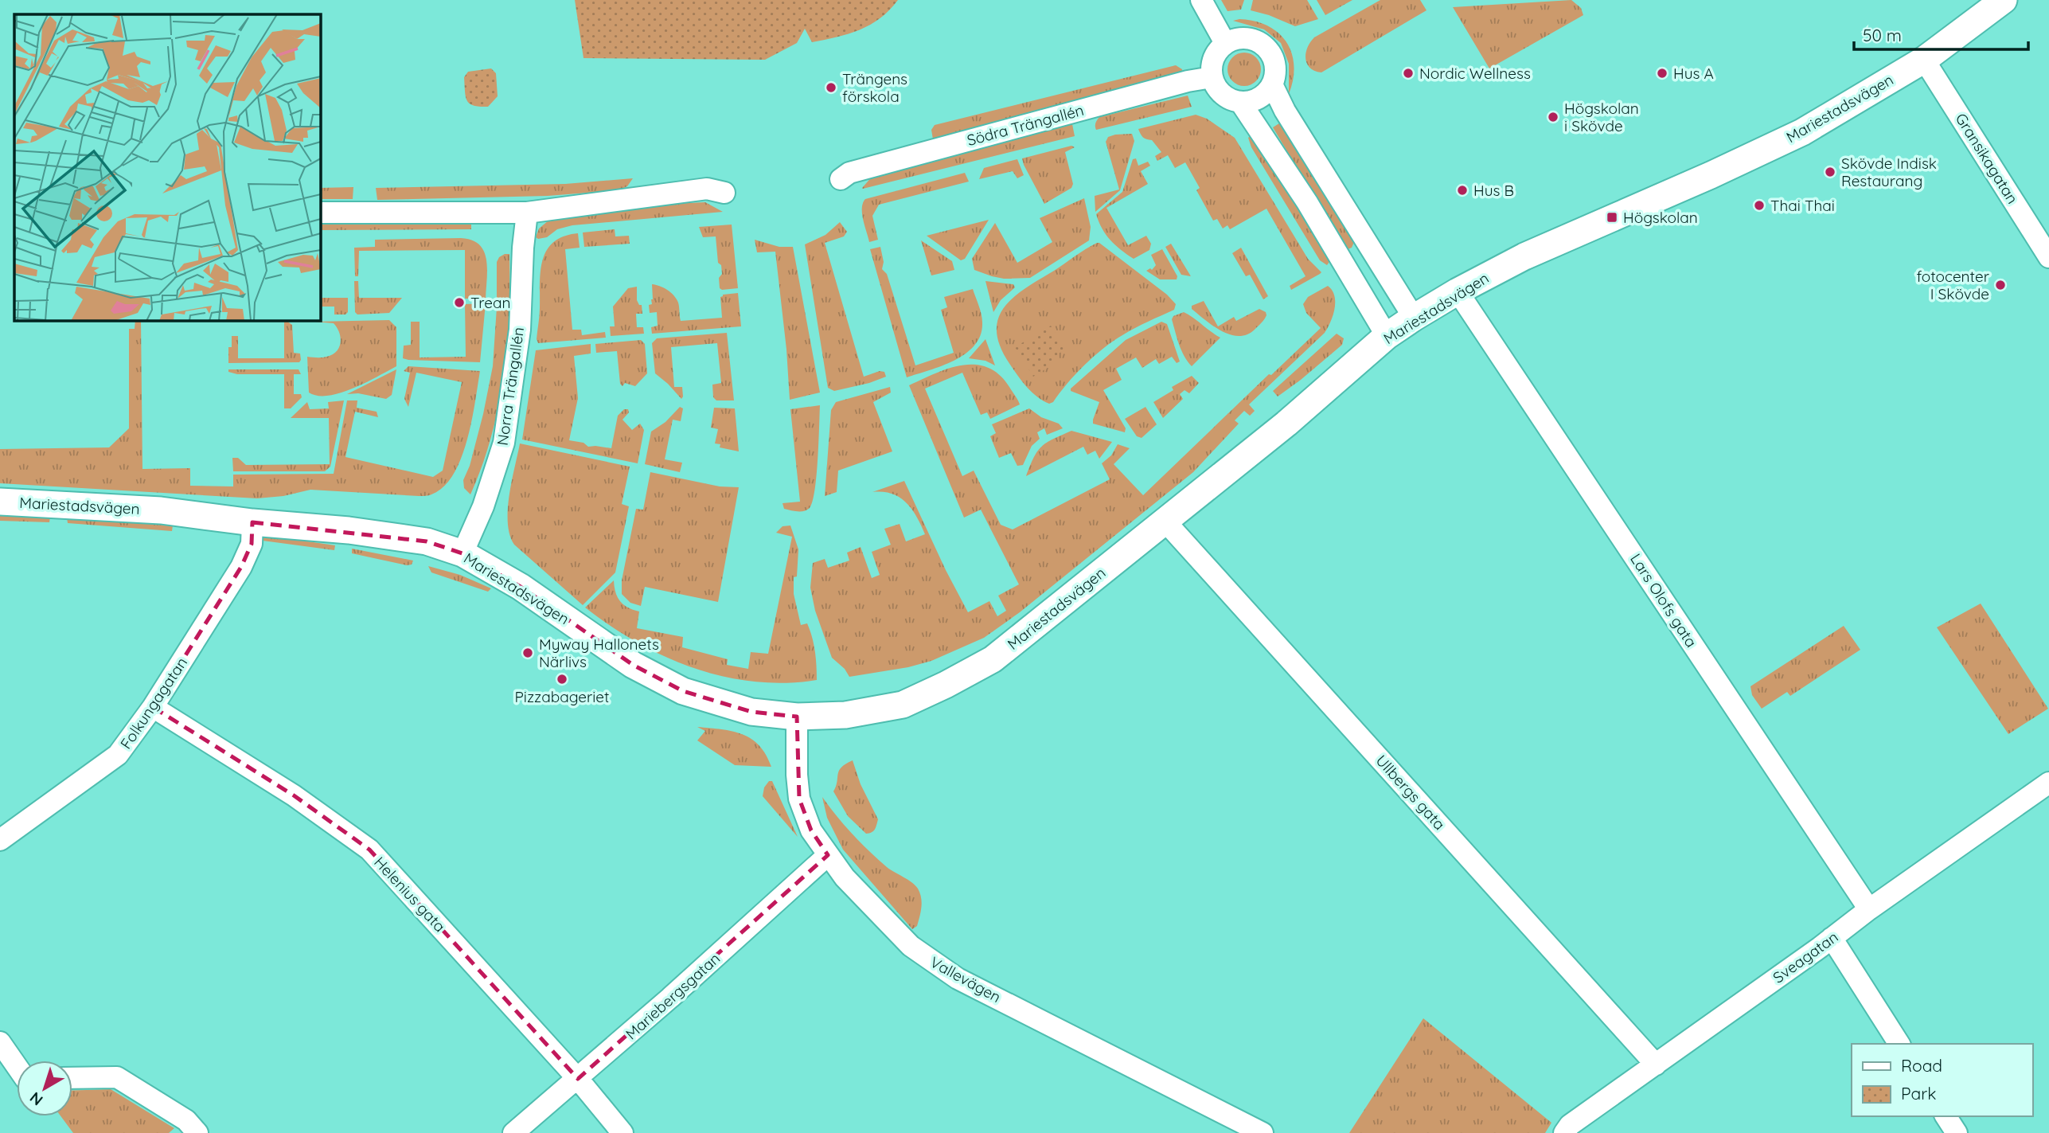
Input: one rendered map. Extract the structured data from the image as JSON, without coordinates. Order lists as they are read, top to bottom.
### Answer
{
  "streets": {
    "street": [
      "Mariestadsvägen",
      "Södra Trängallén",
      "Gransikagatan",
      "Norra Trängallén",
      "Lars Olofs gata",
      "Folkungagatan",
      "Ullbergs gata",
      "Helenius gata",
      "Sveagatan",
      "Vallevägen",
      "Mariebergsgatan"
    ]
  },
  "crossings": [
    ["Mariestadsvägen", "Gransikagatan"],
    ["Mariestadsvägen", "Norra Trängallén"],
    ["Mariestadsvägen", "Lars Olofs gata"],
    ["Mariestadsvägen", "Folkungagatan"],
    ["Mariestadsvägen", "Ullbergs gata"],
    ["Mariestadsvägen", "Vallevägen"],
    ["Lars Olofs gata", "Sveagatan"],
    ["Folkungagatan", "Helenius gata"],
    ["Ullbergs gata", "Sveagatan"],
    ["Helenius gata", "Mariebergsgatan"],
    ["Vallevägen", "Mariebergsgatan"]
  ],
  "places": {
    "other": [
      "Nordic Wellness",
      "Hus A",
      "Trängens förskola",
      "Högskolan i Skövde",
      "Skövde Indisk Restaurang",
      "Hus B",
      "Thai Thai",
      "fotocenter I Skövde",
      "Trean",
      "Myway Hallonets Närlivs",
      "Pizzabageriet"
    ],
    "transit": ["Högskolan"]
  },
  "legend": ["Road", "Park"],
  "scale_bar": "50 m",
  "north": "bottom left"
}
